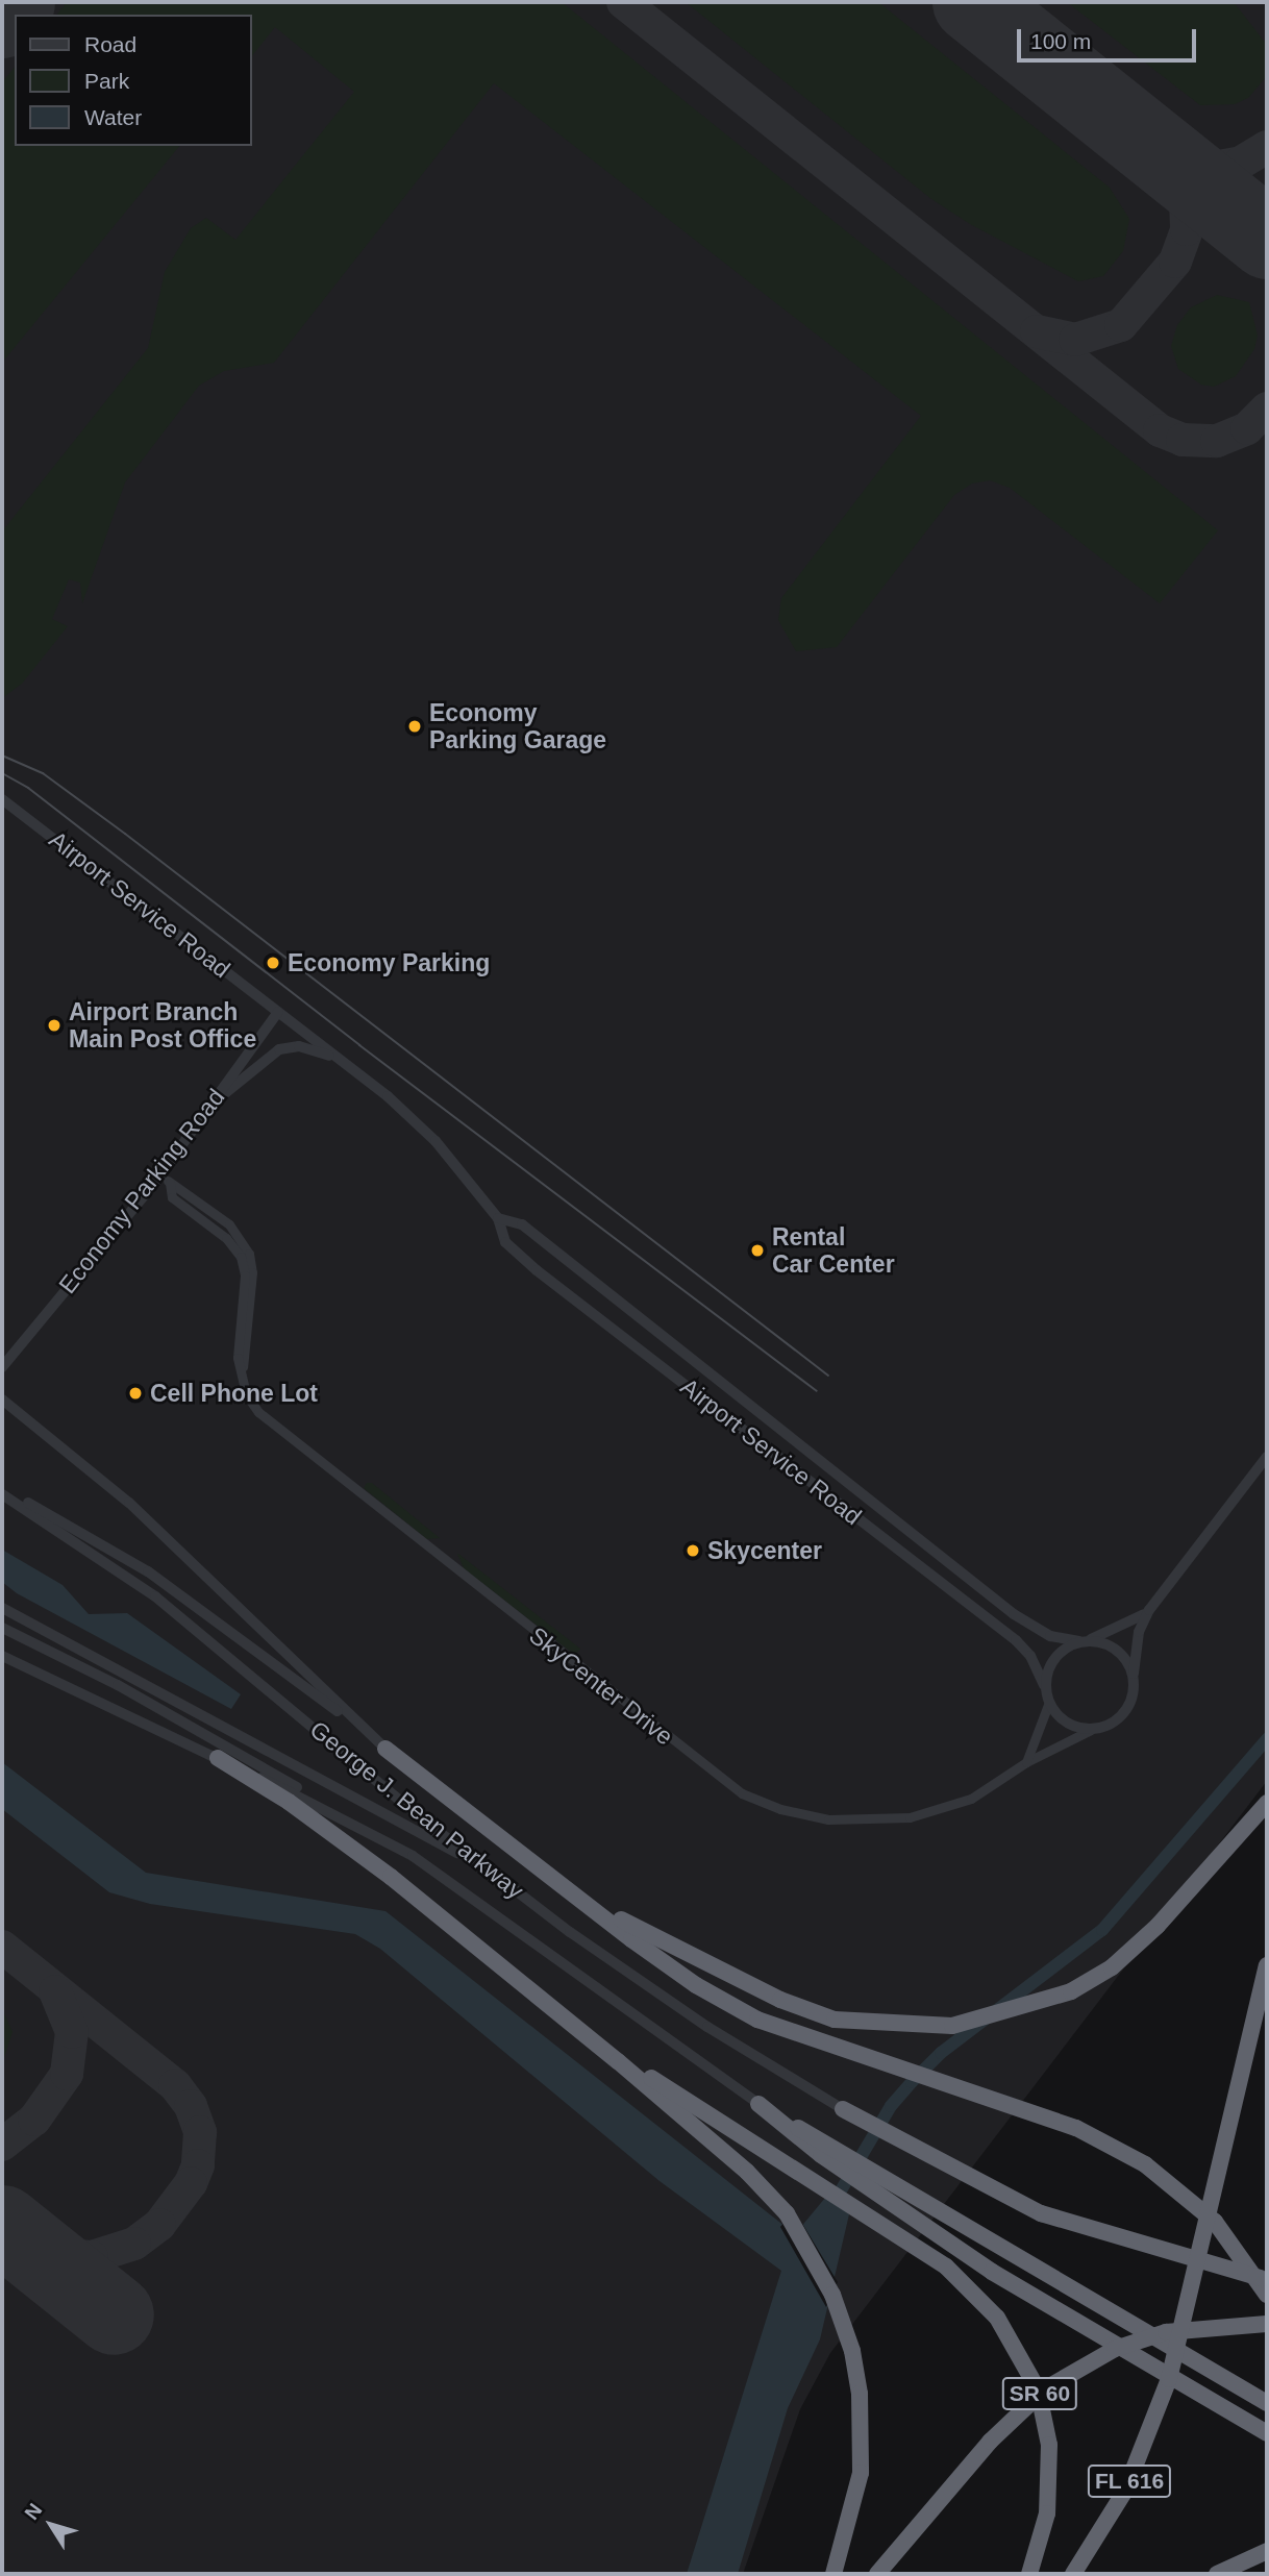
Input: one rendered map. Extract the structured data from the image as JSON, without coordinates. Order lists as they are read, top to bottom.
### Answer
{
  "streets": {
    "highway": ["SR 60", "FL 616"],
    "street": [
      "Airport Service Road",
      "Economy Parking Road",
      "SkyCenter Drive",
      "George J. Bean Parkway"
    ]
  },
  "crossings": [
    ["Airport Service Road", "Economy Parking Road"],
    ["Airport Service Road", "SkyCenter Drive"],
    ["Economy Parking Road", "SkyCenter Drive"]
  ],
  "places": [
    "Economy Parking Garage",
    "Economy Parking",
    "Airport Branch Main Post Office",
    "Rental Car Center",
    "Cell Phone Lot",
    "Skycenter"
  ],
  "legend": ["Road", "Park", "Water"],
  "scale_bar": "100 m",
  "north": "top left"
}
